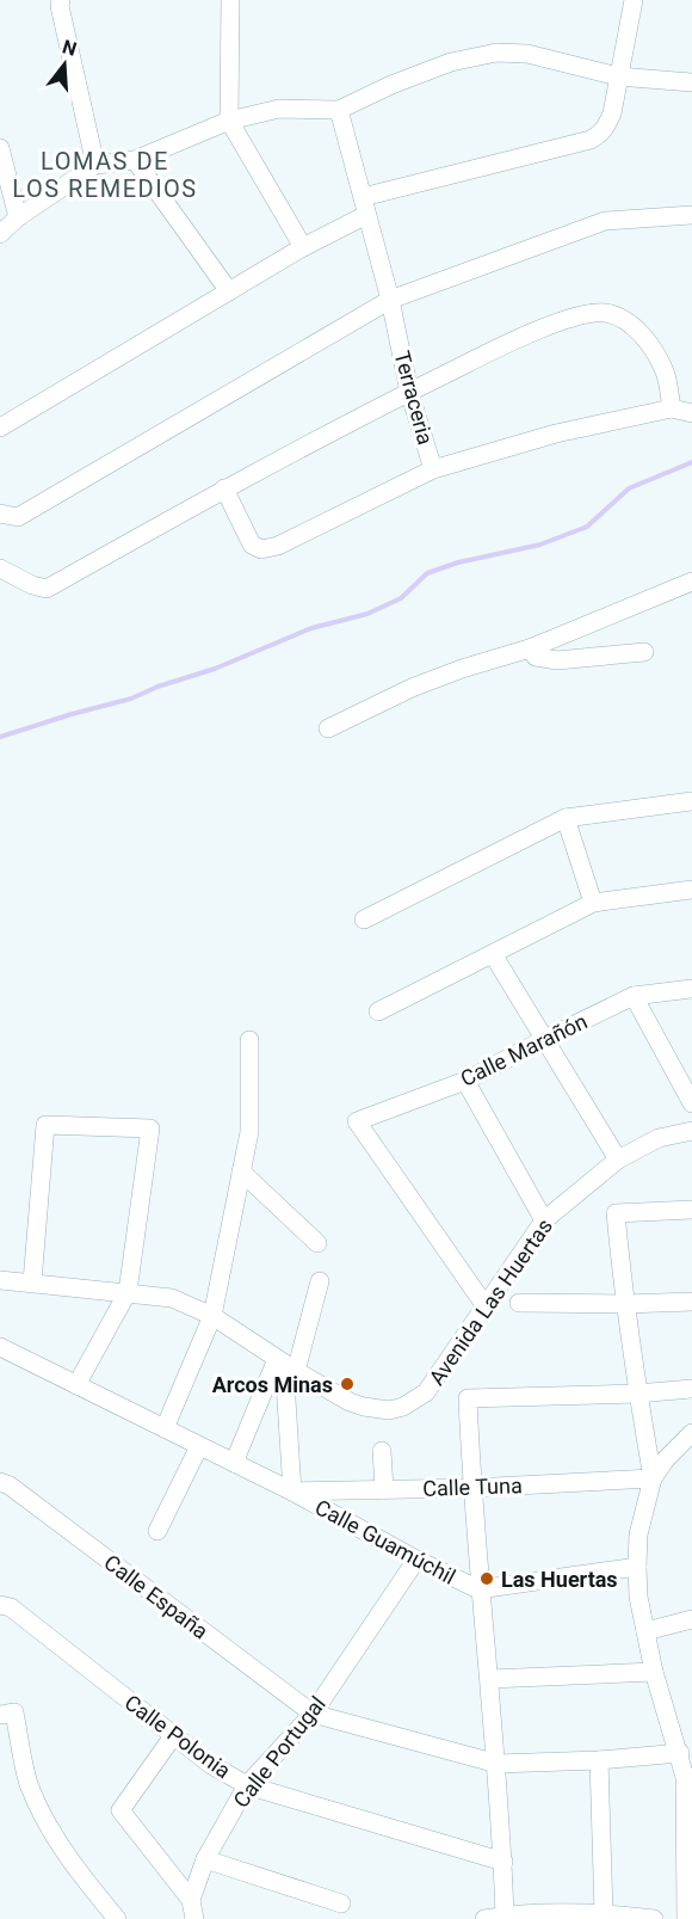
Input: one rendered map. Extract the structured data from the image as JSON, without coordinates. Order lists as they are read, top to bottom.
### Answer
{
  "streets": {
    "street": [
      "Terraceria",
      "Calle Marañón",
      "Avenida Las Huertas",
      "Calle Tuna",
      "Calle Guamúchil",
      "Calle España",
      "Calle Polonia",
      "Calle Portugal"
    ]
  },
  "crossings": [
    ["Calle Marañón", "Avenida Las Huertas"],
    ["Calle Tuna", "Calle Guamúchil"],
    ["Calle Guamúchil", "Calle Polonia"],
    ["Calle Guamúchil", "Calle Portugal"],
    ["Calle España", "Calle Portugal"],
    ["Calle Polonia", "Calle Portugal"]
  ],
  "districts": ["LOMAS DE LOS REMEDIOS"],
  "places": ["Arcos Minas", "Las Huertas"],
  "north": "top"
}
